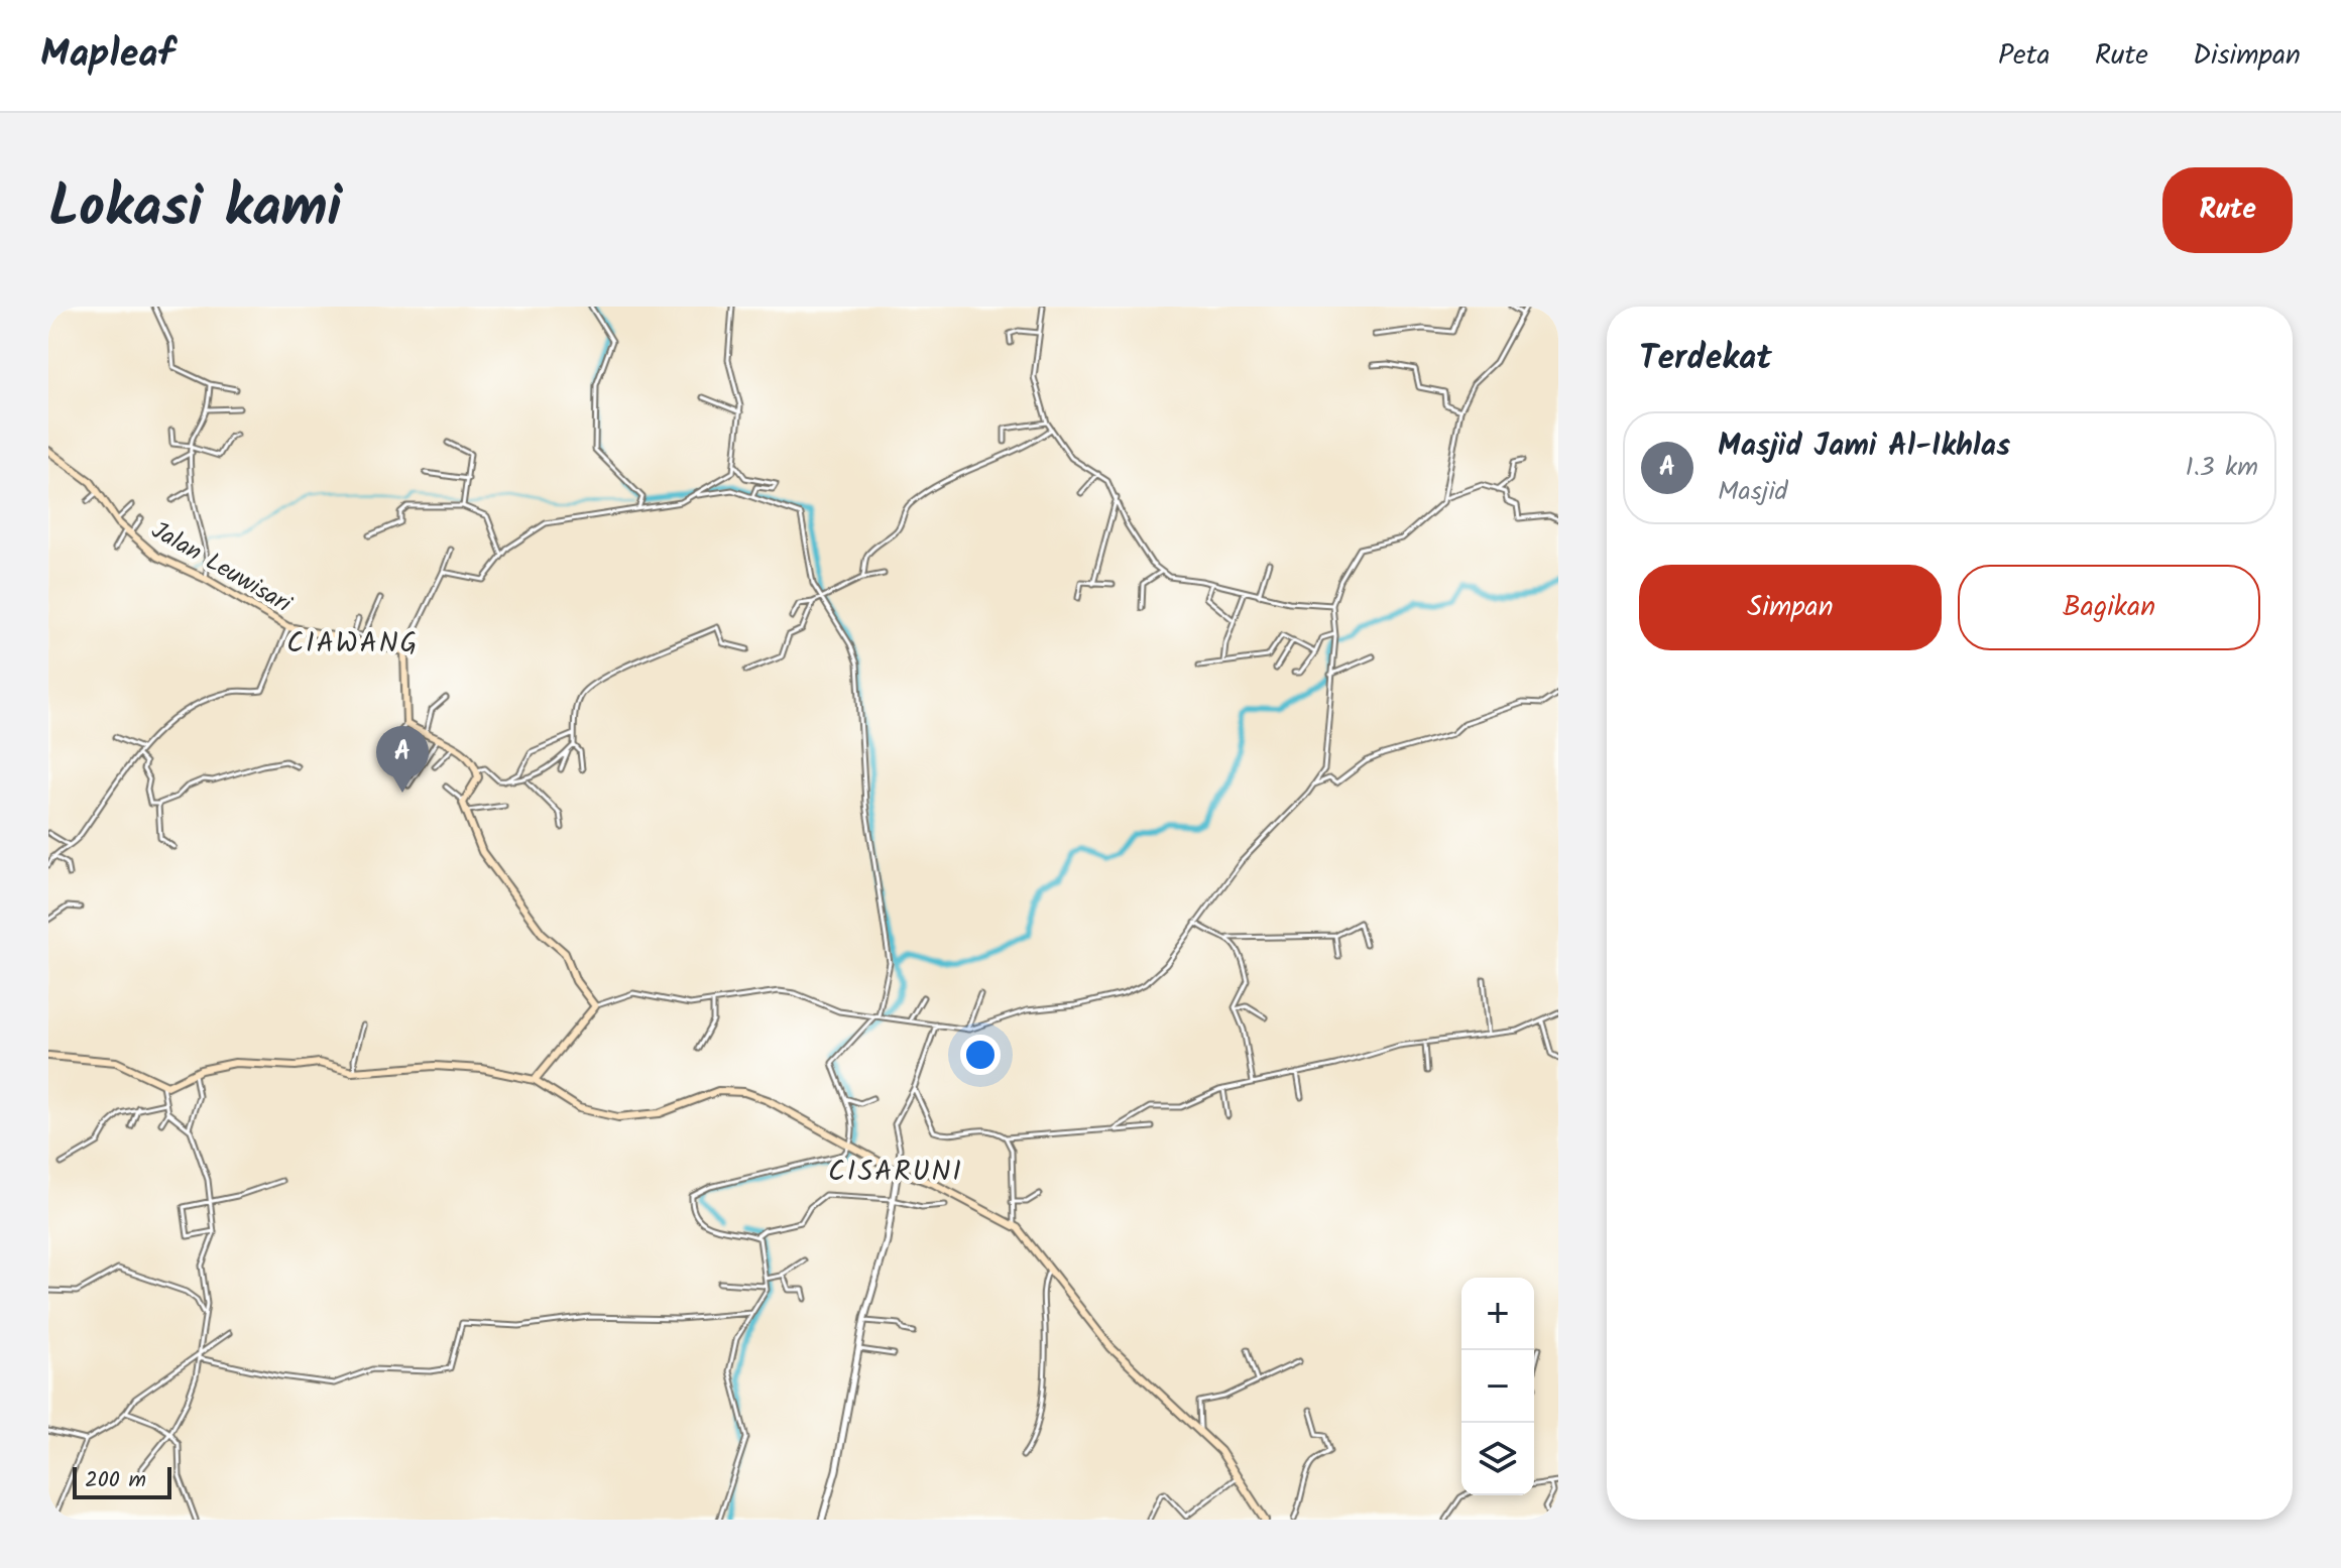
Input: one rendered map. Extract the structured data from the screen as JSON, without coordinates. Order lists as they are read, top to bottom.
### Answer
{
  "streets": {
    "main road": ["Jalan Leuwisari"]
  },
  "districts": ["CIAWANG", "CISARUNI"],
  "scale_bar": "200 m",
  "page": {
    "header": "Mapleaf",
    "nav": ["Peta", "Rute", "Disimpan"],
    "title": "Lokasi kami",
    "buttons": [
      "Rute",
      ["Simpan", "Bagikan"]
    ],
    "heading": "Terdekat",
    "list": [
      {
        "mark": "A",
        "name": "Masjid Jami Al-Ikhlas",
        "note": "Masjid",
        "value": "1.3 km"
      }
    ],
    "pins": "A",
    "map_buttons": ["+", "−"],
    "scale": "200 m"
  }
}
